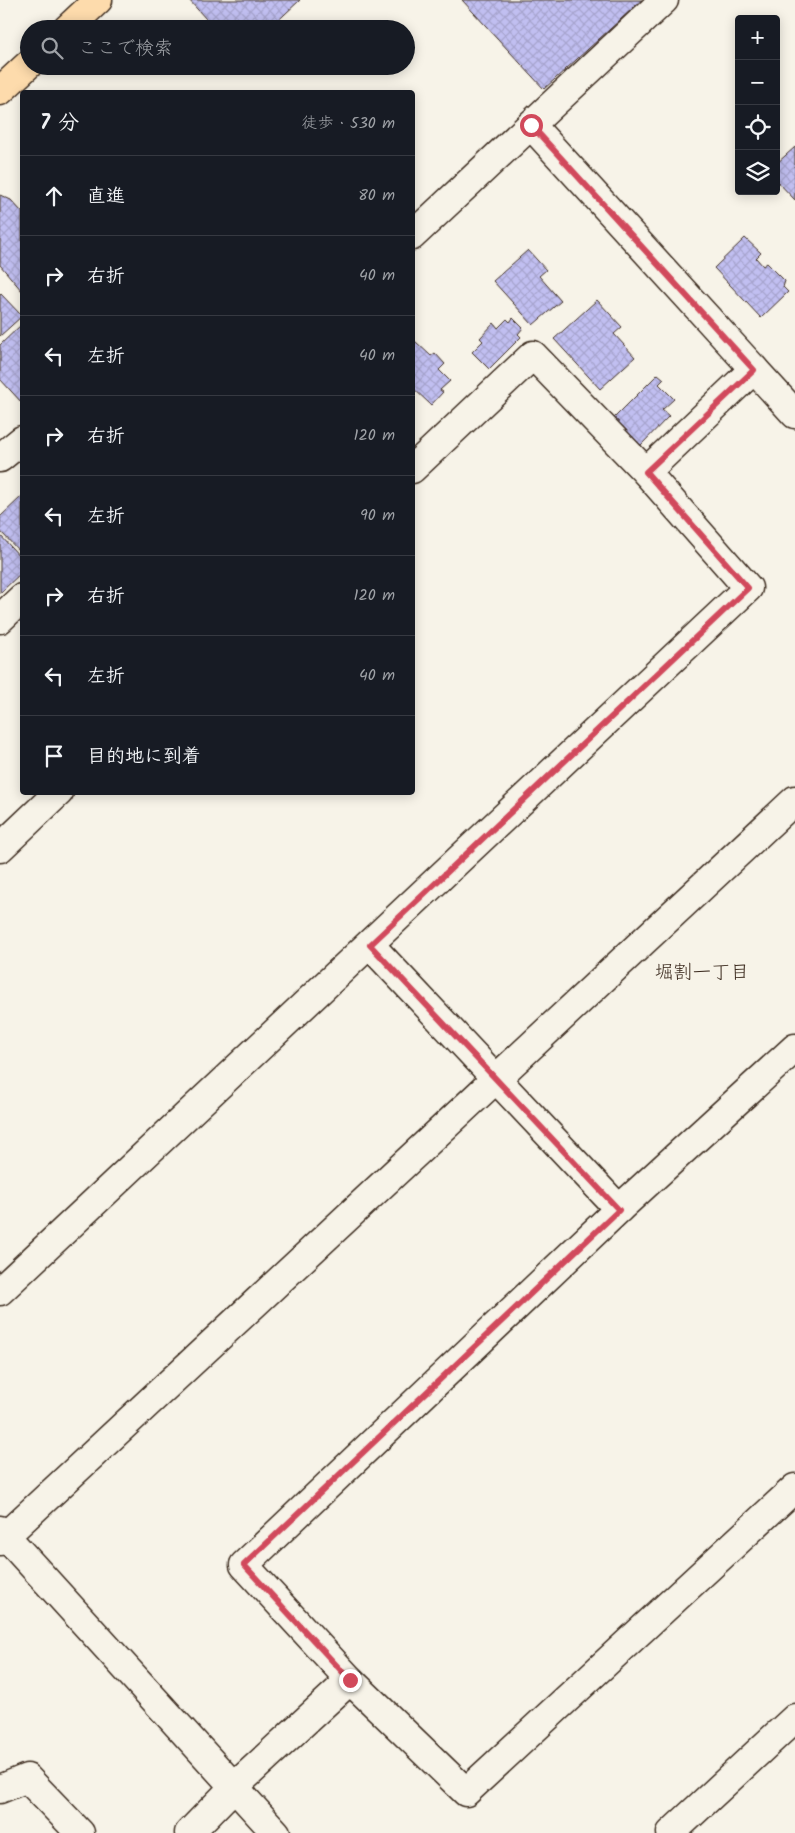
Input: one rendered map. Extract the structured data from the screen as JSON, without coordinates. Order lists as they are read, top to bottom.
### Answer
{
  "districts": ["堀割一丁目"],
  "page": {
    "map_buttons": ["+", "−"],
    "search": "ここで検索",
    "heading": ["7 分", "徒歩 · 530 m"],
    "list": [
      ["直進", "80 m"],
      ["右折", "40 m"],
      ["左折", "40 m"],
      ["右折", "120 m"],
      ["左折", "90 m"],
      ["右折", "120 m"],
      ["左折", "40 m"],
      "目的地に到着"
    ]
  }
}
